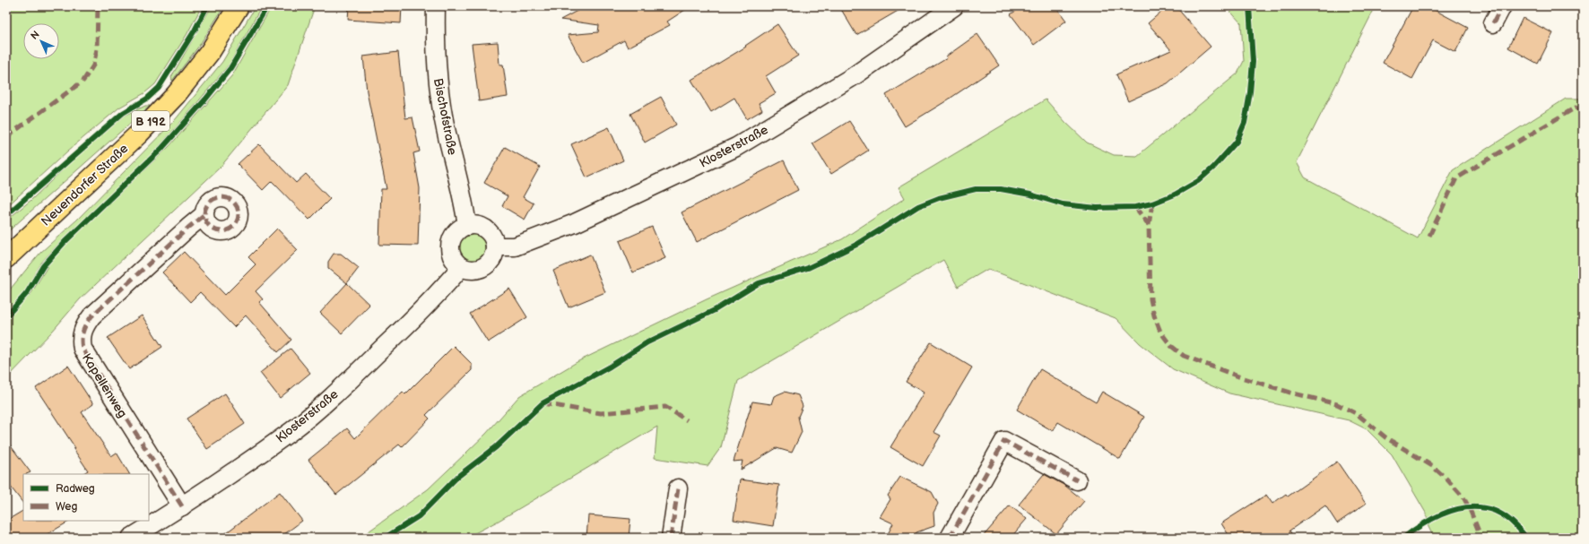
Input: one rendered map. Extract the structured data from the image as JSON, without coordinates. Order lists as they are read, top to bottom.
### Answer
{
  "streets": {
    "main road": ["B 192", "Neuendorfer Straße"],
    "street": ["Bischofstraße", "Klosterstraße", "Kapellenweg"]
  },
  "crossings": [
    ["Bischofstraße", "Klosterstraße"],
    ["Klosterstraße", "Kapellenweg"]
  ],
  "legend": ["Radweg", "Weg"],
  "north": "top left"
}
